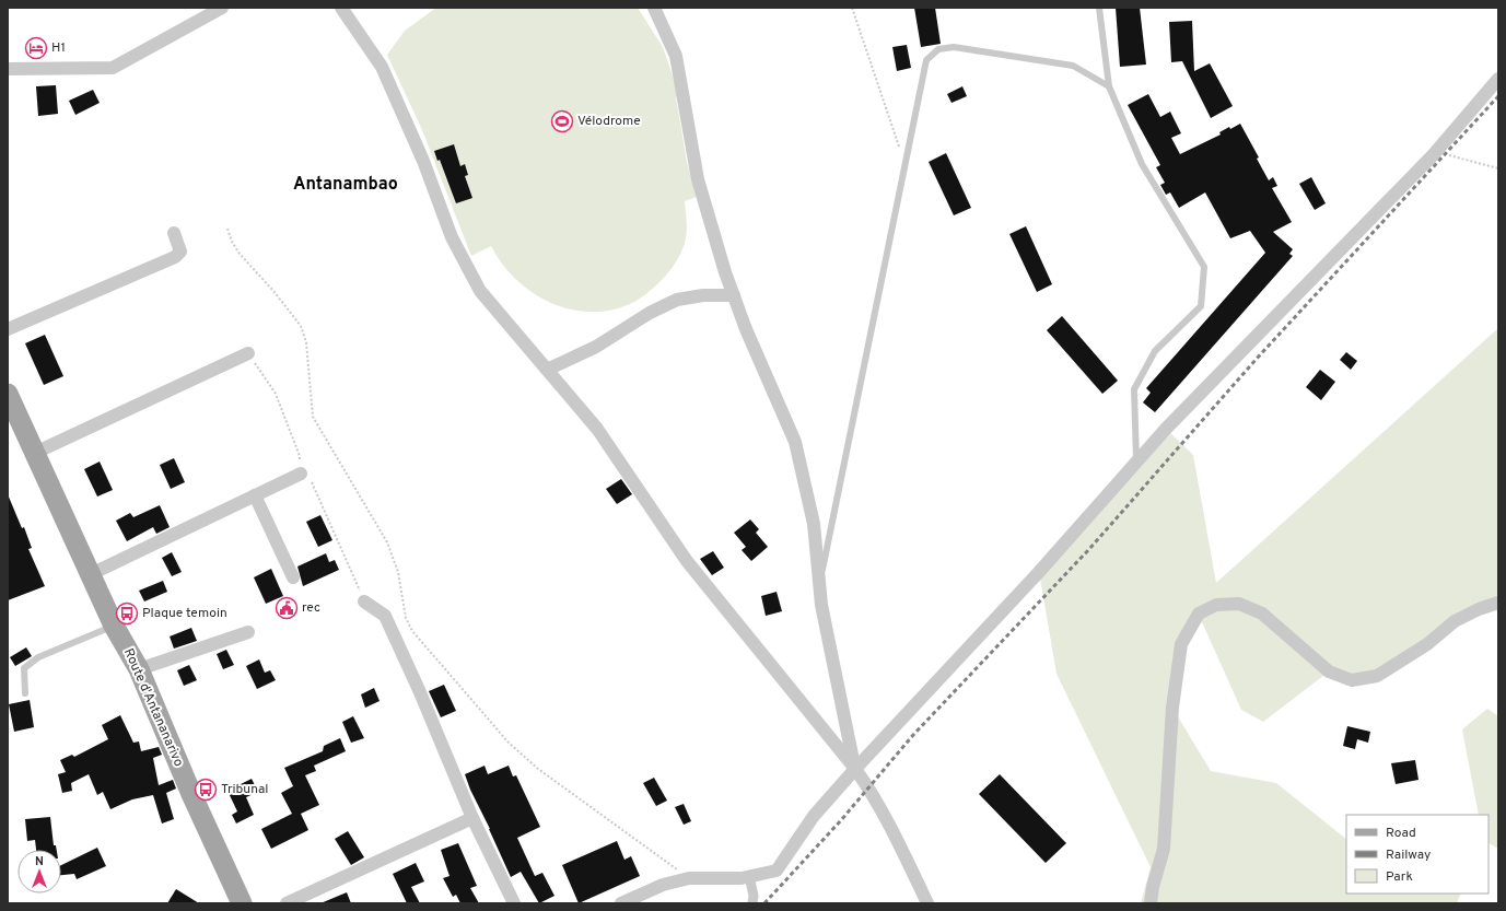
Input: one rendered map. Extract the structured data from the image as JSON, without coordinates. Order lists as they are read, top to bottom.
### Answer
{
  "streets": {
    "main road": ["Route d'Antananarivo"]
  },
  "districts": ["Antanambao"],
  "places": {
    "hotel": ["H1"],
    "sports": ["Vélodrome"],
    "public building": ["rec"],
    "bus stop": ["Plaque temoin", "Tribunal"]
  },
  "legend": ["Road", "Railway", "Park"],
  "north": "top"
}
